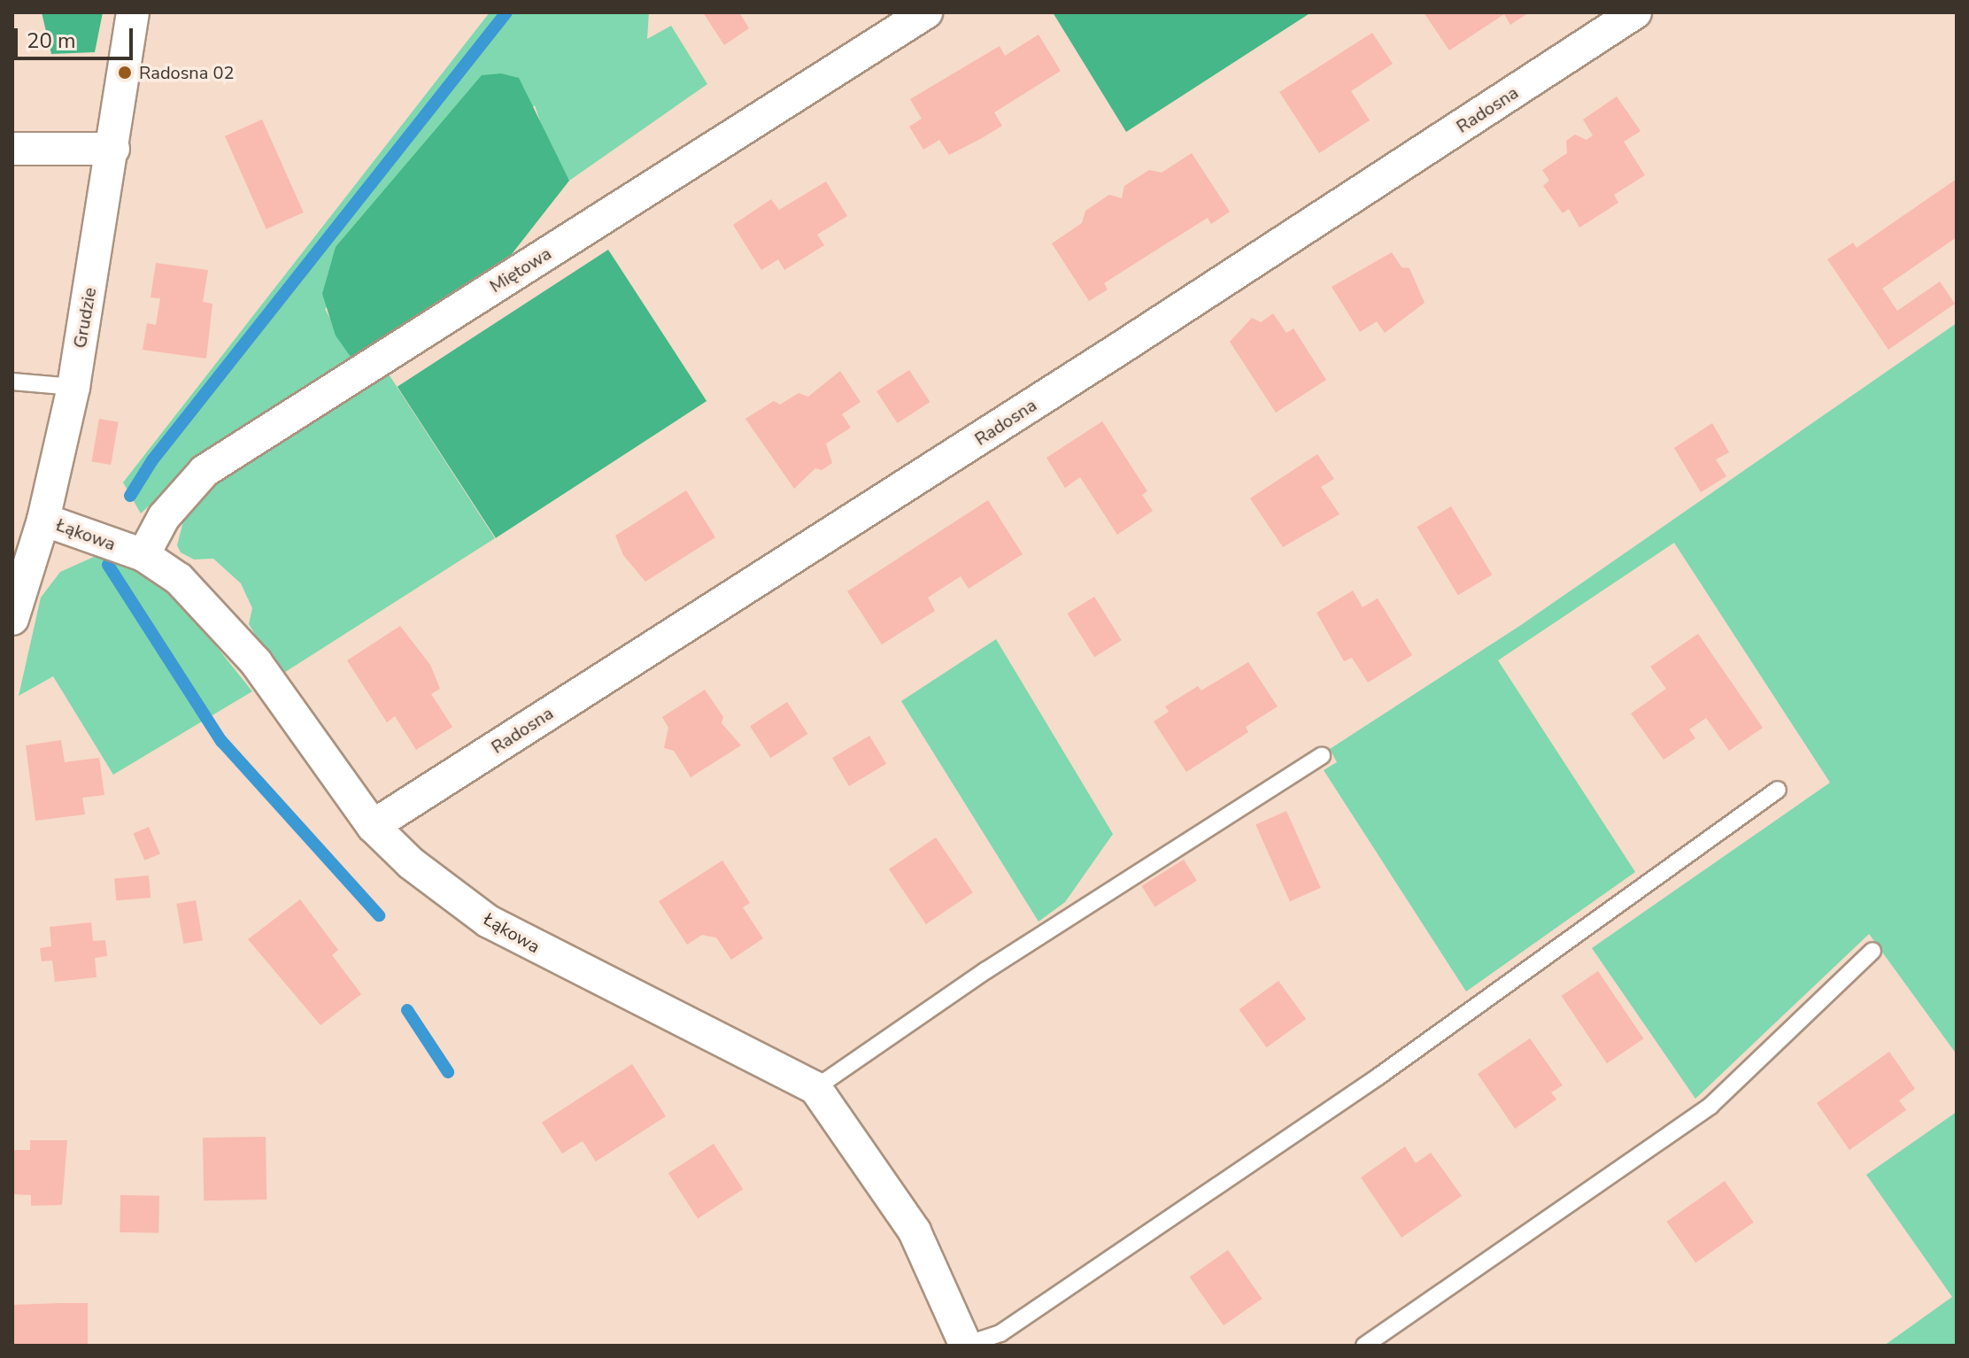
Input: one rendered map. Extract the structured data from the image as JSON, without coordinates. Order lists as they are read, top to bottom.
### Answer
{
  "streets": {
    "street": [
      "Radosna",
      "Miętowa",
      "Grudzie",
      "Łąkowa"
    ]
  },
  "crossings": [
    ["Radosna", "Łąkowa"],
    ["Miętowa", "Łąkowa"],
    ["Grudzie", "Łąkowa"]
  ],
  "places": ["Radosna 02"],
  "scale_bar": "20 m"
}
